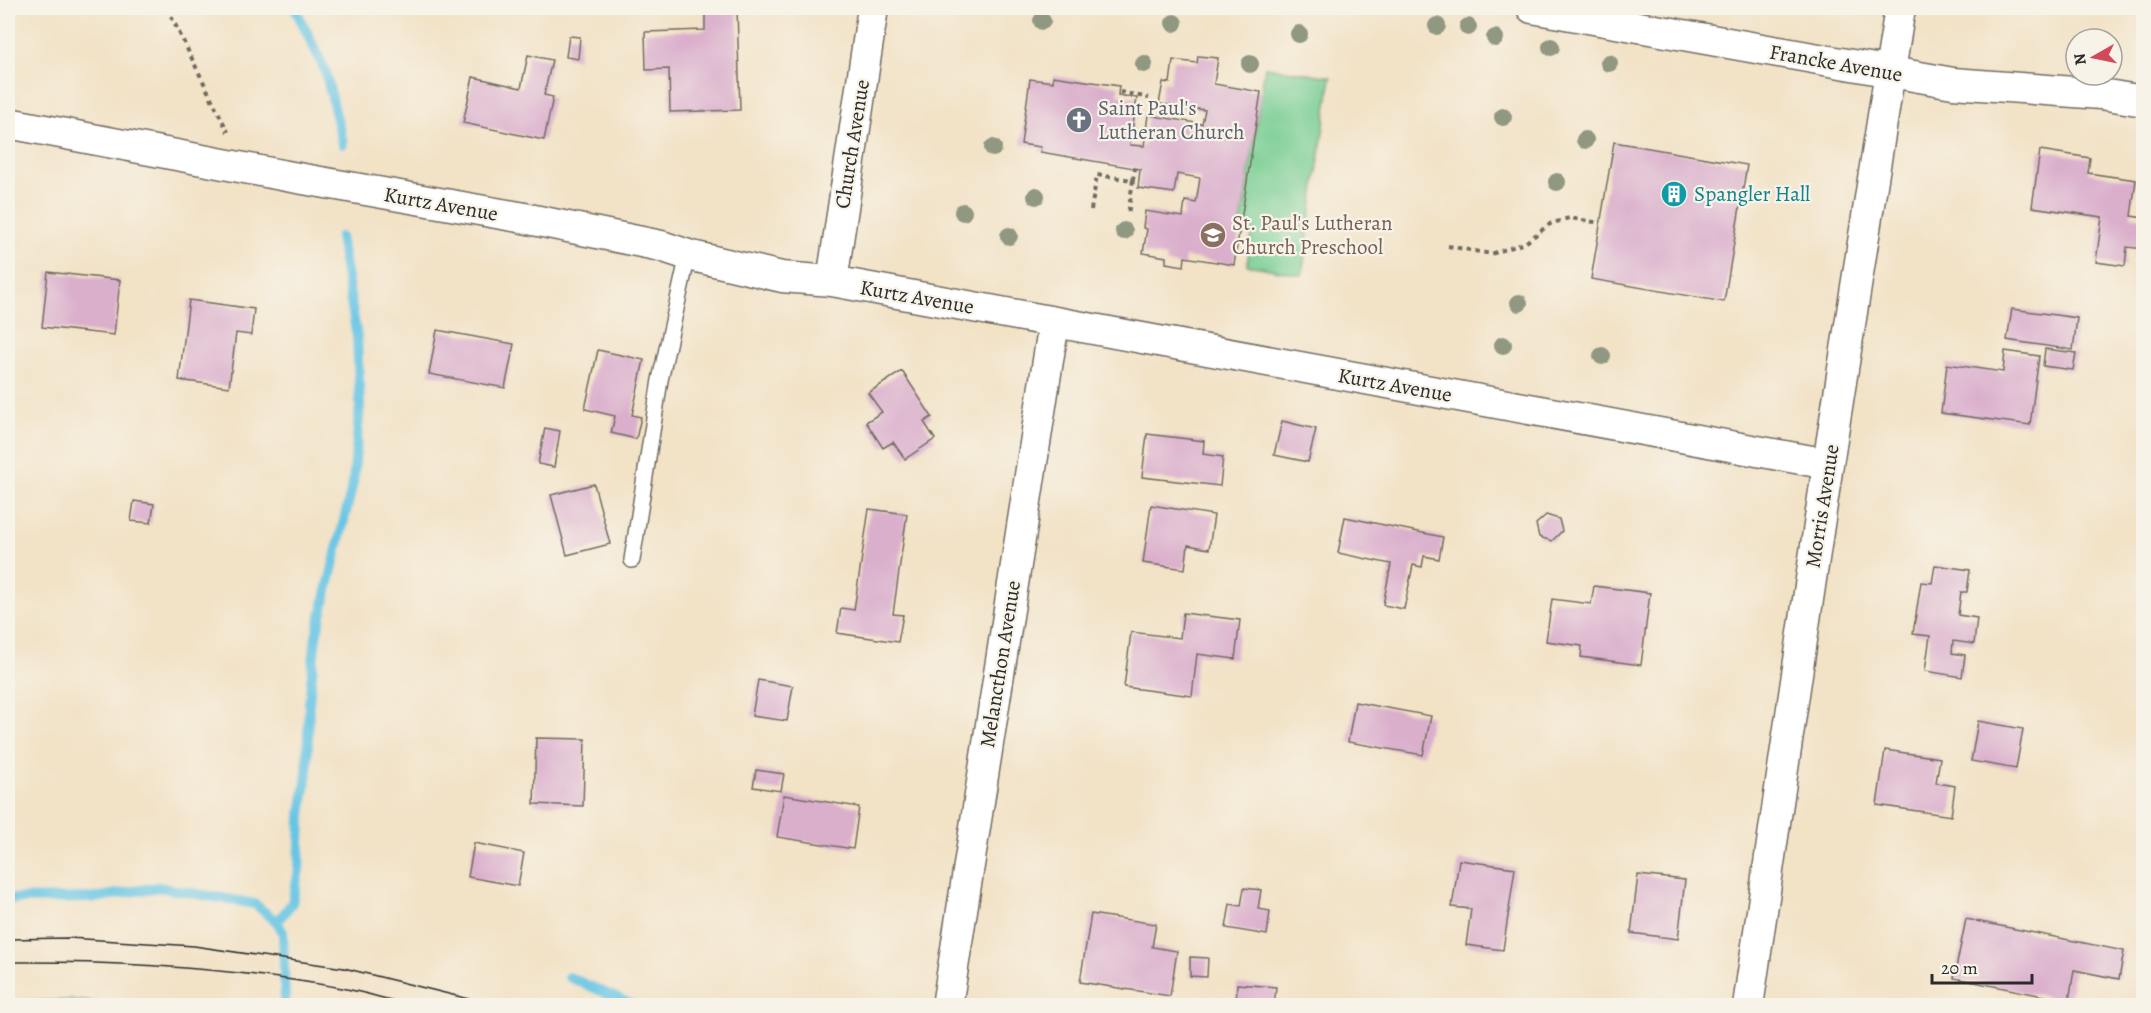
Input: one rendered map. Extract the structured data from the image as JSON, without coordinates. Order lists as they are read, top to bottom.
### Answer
{
  "streets": {
    "street": [
      "Francke Avenue",
      "Church Avenue",
      "Kurtz Avenue",
      "Morris Avenue",
      "Melancthon Avenue"
    ]
  },
  "crossings": [
    ["Francke Avenue", "Morris Avenue"],
    ["Church Avenue", "Kurtz Avenue"],
    ["Kurtz Avenue", "Morris Avenue"],
    ["Kurtz Avenue", "Melancthon Avenue"]
  ],
  "places": {
    "church": ["Saint Paul's Lutheran Church"],
    "building": ["Spangler Hall"],
    "school or university": ["St. Paul's Lutheran Church Preschool"]
  },
  "scale_bar": "20 m",
  "north": "left"
}
